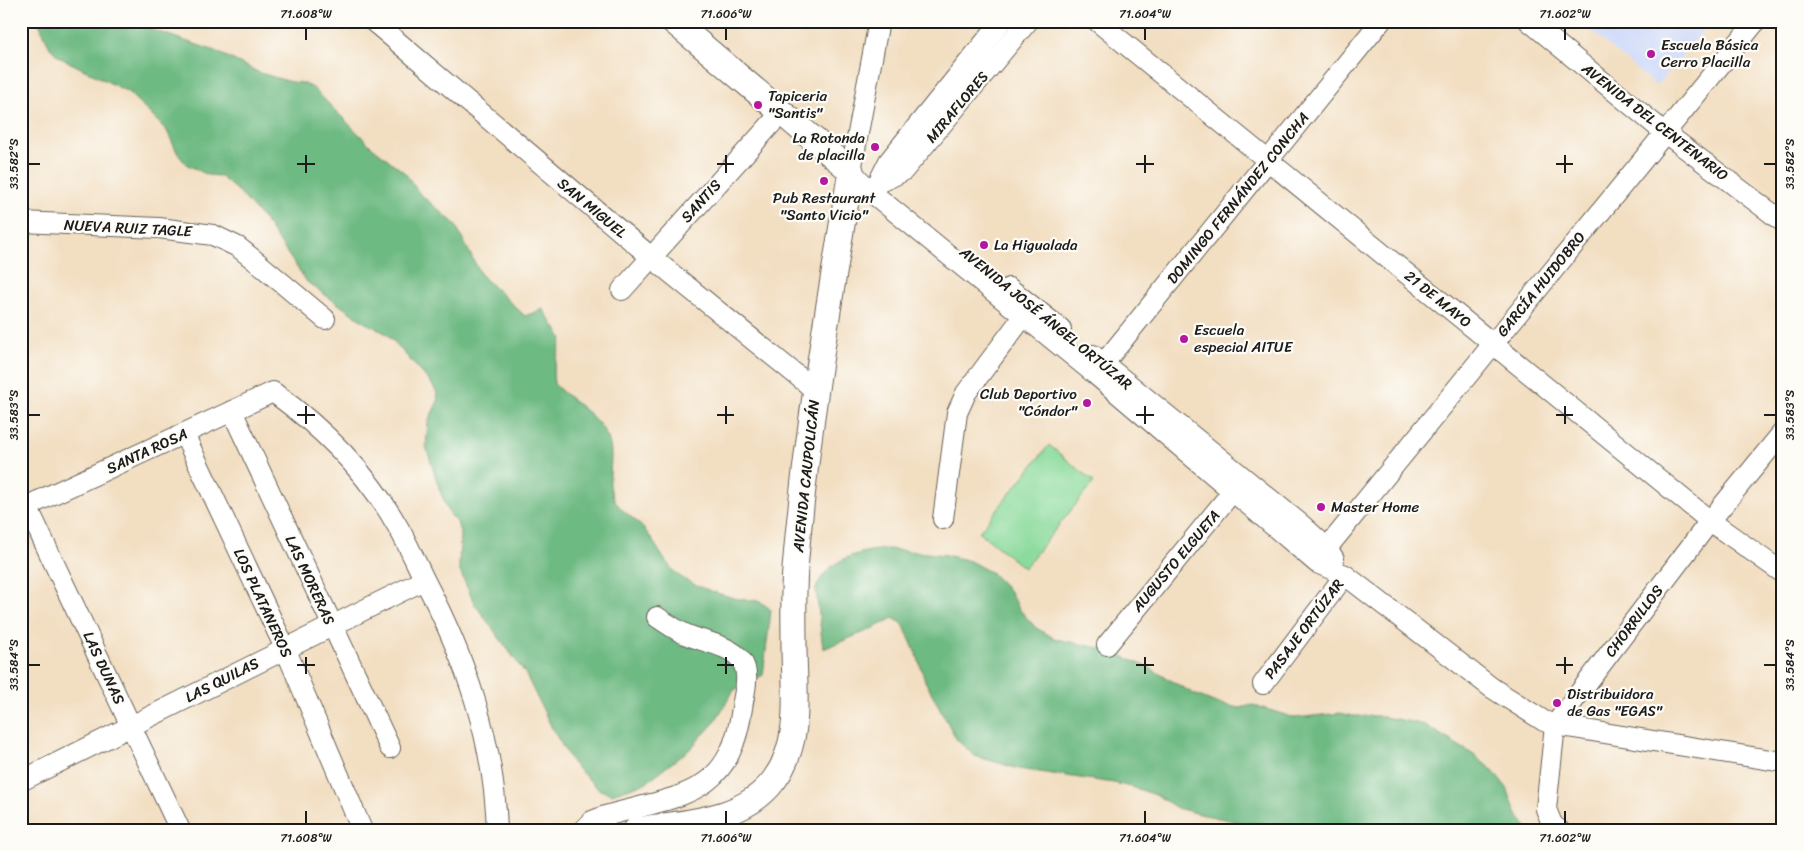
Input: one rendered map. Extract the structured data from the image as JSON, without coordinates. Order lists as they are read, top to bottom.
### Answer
{
  "streets": {
    "main road": ["AVENIDA JOSÉ ÁNGEL ORTÚZAR", "AVENIDA CAUPOLICÁN"],
    "street": [
      "MIRAFLORES",
      "AVENIDA DEL CENTENARIO",
      "DOMINGO FERNÁNDEZ CONCHA",
      "SANTIS",
      "SAN MIGUEL",
      "NUEVA RUIZ TAGLE",
      "GARCÍA HUIDOBRO",
      "21 DE MAYO",
      "SANTA ROSA",
      "AUGUSTO ELGUETA",
      "LAS MORERAS",
      "LOS PLATANEROS",
      "CHORRILLOS",
      "PASAJE ORTÚZAR",
      "LAS DUNAS",
      "LAS QUILAS"
    ]
  },
  "crossings": [
    ["MIRAFLORES", "AVENIDA JOSÉ ÁNGEL ORTÚZAR"],
    ["AVENIDA DEL CENTENARIO", "GARCÍA HUIDOBRO"],
    ["DOMINGO FERNÁNDEZ CONCHA", "21 DE MAYO"],
    ["DOMINGO FERNÁNDEZ CONCHA", "AVENIDA JOSÉ ÁNGEL ORTÚZAR"],
    ["SANTIS", "SAN MIGUEL"],
    ["SANTIS", "AVENIDA JOSÉ ÁNGEL ORTÚZAR"],
    ["SAN MIGUEL", "AVENIDA CAUPOLICÁN"],
    ["GARCÍA HUIDOBRO", "21 DE MAYO"],
    ["GARCÍA HUIDOBRO", "AVENIDA JOSÉ ÁNGEL ORTÚZAR"],
    ["21 DE MAYO", "CHORRILLOS"],
    ["AVENIDA JOSÉ ÁNGEL ORTÚZAR", "AVENIDA CAUPOLICÁN"],
    ["AVENIDA JOSÉ ÁNGEL ORTÚZAR", "AUGUSTO ELGUETA"],
    ["AVENIDA JOSÉ ÁNGEL ORTÚZAR", "CHORRILLOS"],
    ["AVENIDA JOSÉ ÁNGEL ORTÚZAR", "PASAJE ORTÚZAR"],
    ["SANTA ROSA", "LAS MORERAS"],
    ["SANTA ROSA", "LOS PLATANEROS"],
    ["SANTA ROSA", "LAS DUNAS"],
    ["SANTA ROSA", "LAS QUILAS"],
    ["LAS MORERAS", "LAS QUILAS"],
    ["LOS PLATANEROS", "LAS QUILAS"],
    ["LAS DUNAS", "LAS QUILAS"]
  ],
  "places": [
    "Escuela Básica Cerro Placilla",
    "Tapiceria \"Santis\"",
    "La Rotonda de placilla",
    "Pub Restaurant \"Santo Vicio\"",
    "La Higualada",
    "Escuela especial AITUE",
    "Club Deportivo \"Cóndor\"",
    "Master Home",
    "Distribuidora de Gas \"EGAS\""
  ],
  "coordinates": [
    "71.608°W",
    "71.606°W",
    "71.604°W",
    "71.602°W",
    "33.582°S",
    "33.583°S",
    "33.584°S"
  ]
}
